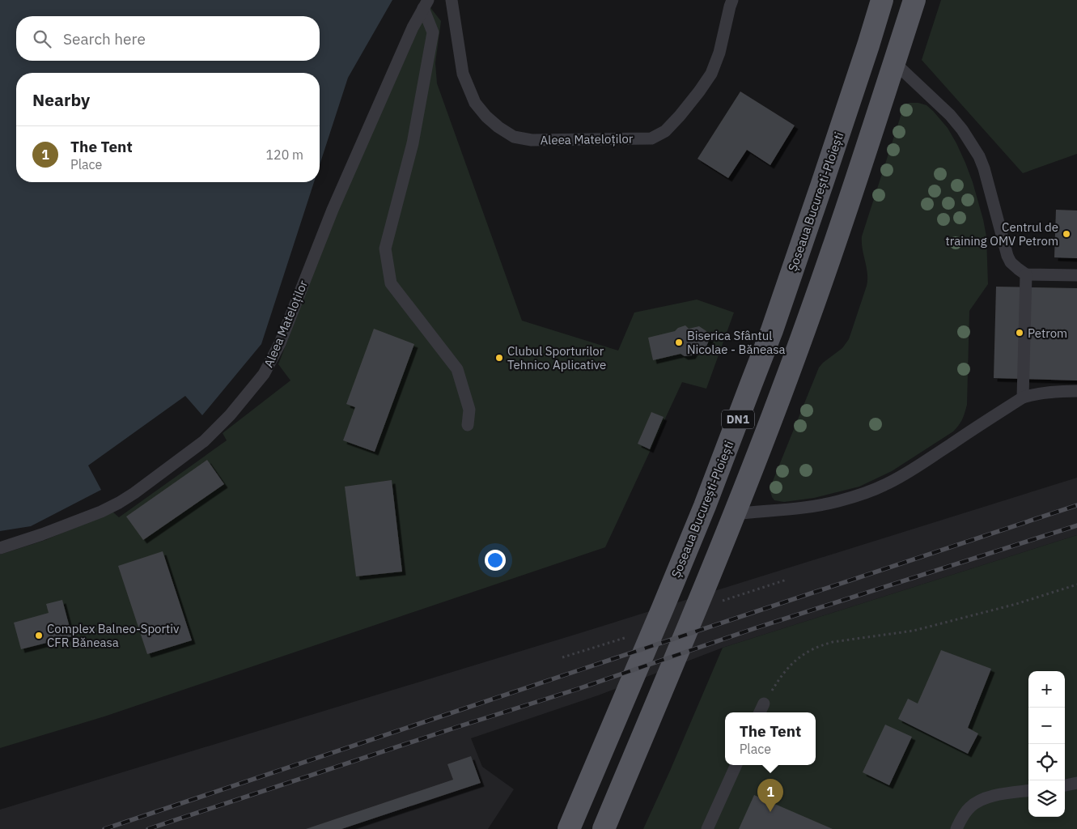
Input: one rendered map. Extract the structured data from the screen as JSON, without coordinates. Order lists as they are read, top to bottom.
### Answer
{
  "streets": {
    "main road": ["Șoseaua București-Ploiești", "DN1"],
    "lane": ["Aleea Mateloților"]
  },
  "places": [
    "Centrul de training OMV Petrom",
    "Petrom",
    "Biserica Sfântul Nicolae - Băneasa",
    "Clubul Sporturilor Tehnico Aplicative",
    "Complex Balneo-Sportiv CFR Băneasa"
  ],
  "page": {
    "search": "Search here",
    "heading": "Nearby",
    "list": [
      {
        "mark": "1",
        "name": "The Tent",
        "note": "Place",
        "value": "120 m"
      }
    ],
    "map_buttons": ["+", "−"],
    "popup": ["The Tent", "Place"],
    "pins": "1"
  }
}
